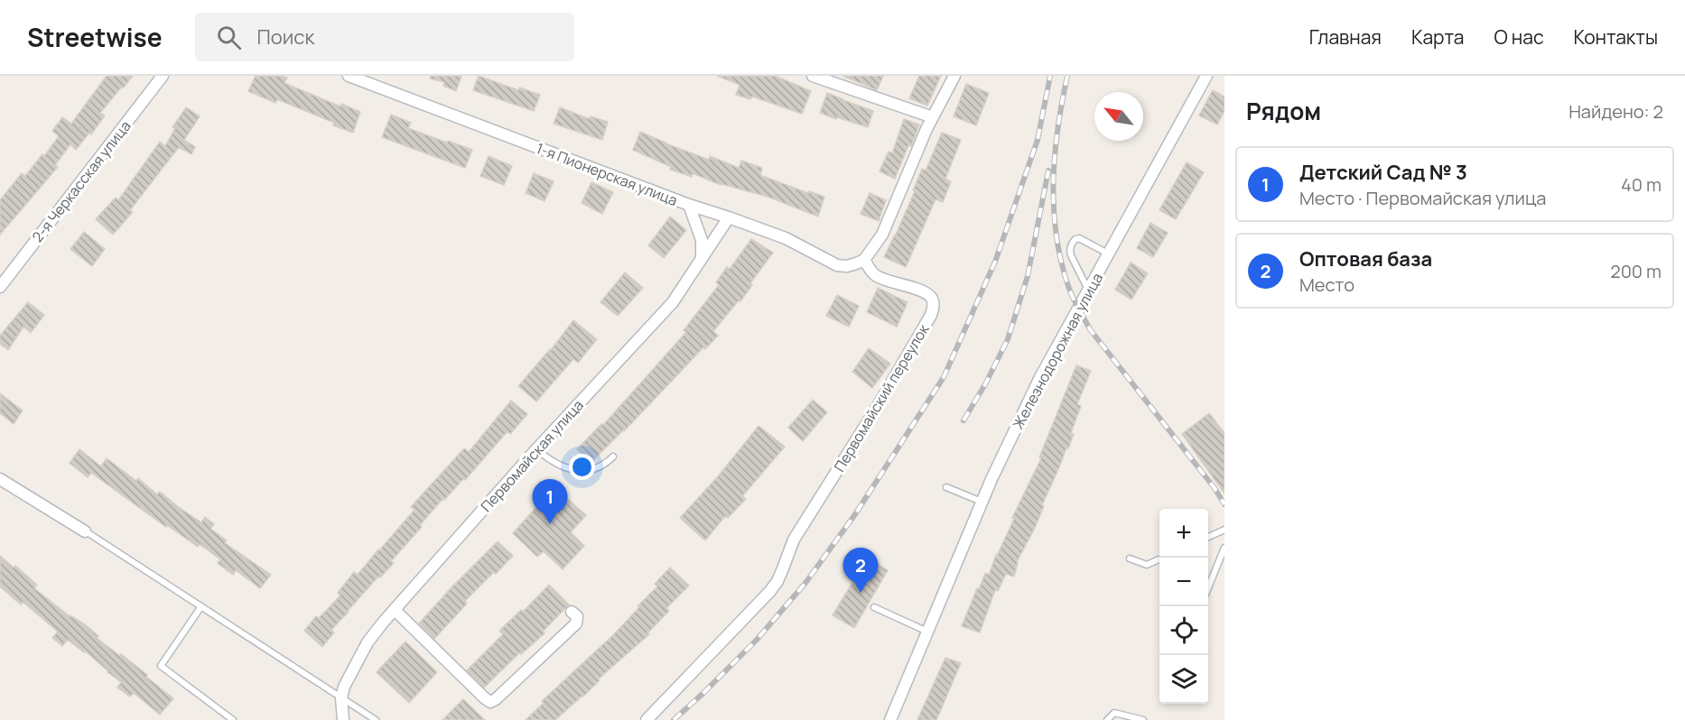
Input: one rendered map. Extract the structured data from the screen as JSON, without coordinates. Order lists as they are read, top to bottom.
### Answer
{
  "streets": {
    "street": [
      "1-я Пионерская улица",
      "2-я Черкасская улица",
      "Железнодорожная улица",
      "Первомайский переулок",
      "Первомайская улица"
    ]
  },
  "crossings": [
    ["1-я Пионерская улица", "Первомайский переулок"],
    ["1-я Пионерская улица", "Первомайская улица"]
  ],
  "north": "top left",
  "page": {
    "header": "Streetwise",
    "search": "Поиск",
    "nav": [
      "Главная",
      "Карта",
      "О нас",
      "Контакты"
    ],
    "heading": ["Рядом", "Найдено: 2"],
    "list": [
      {
        "mark": "1",
        "name": "Детский Сад № 3",
        "note": "Место · Первомайская улица",
        "value": "40 m"
      },
      {
        "mark": "2",
        "name": "Оптовая база",
        "note": "Место",
        "value": "200 m"
      }
    ],
    "pins": ["1", "2"],
    "map_buttons": ["+", "−"]
  }
}
